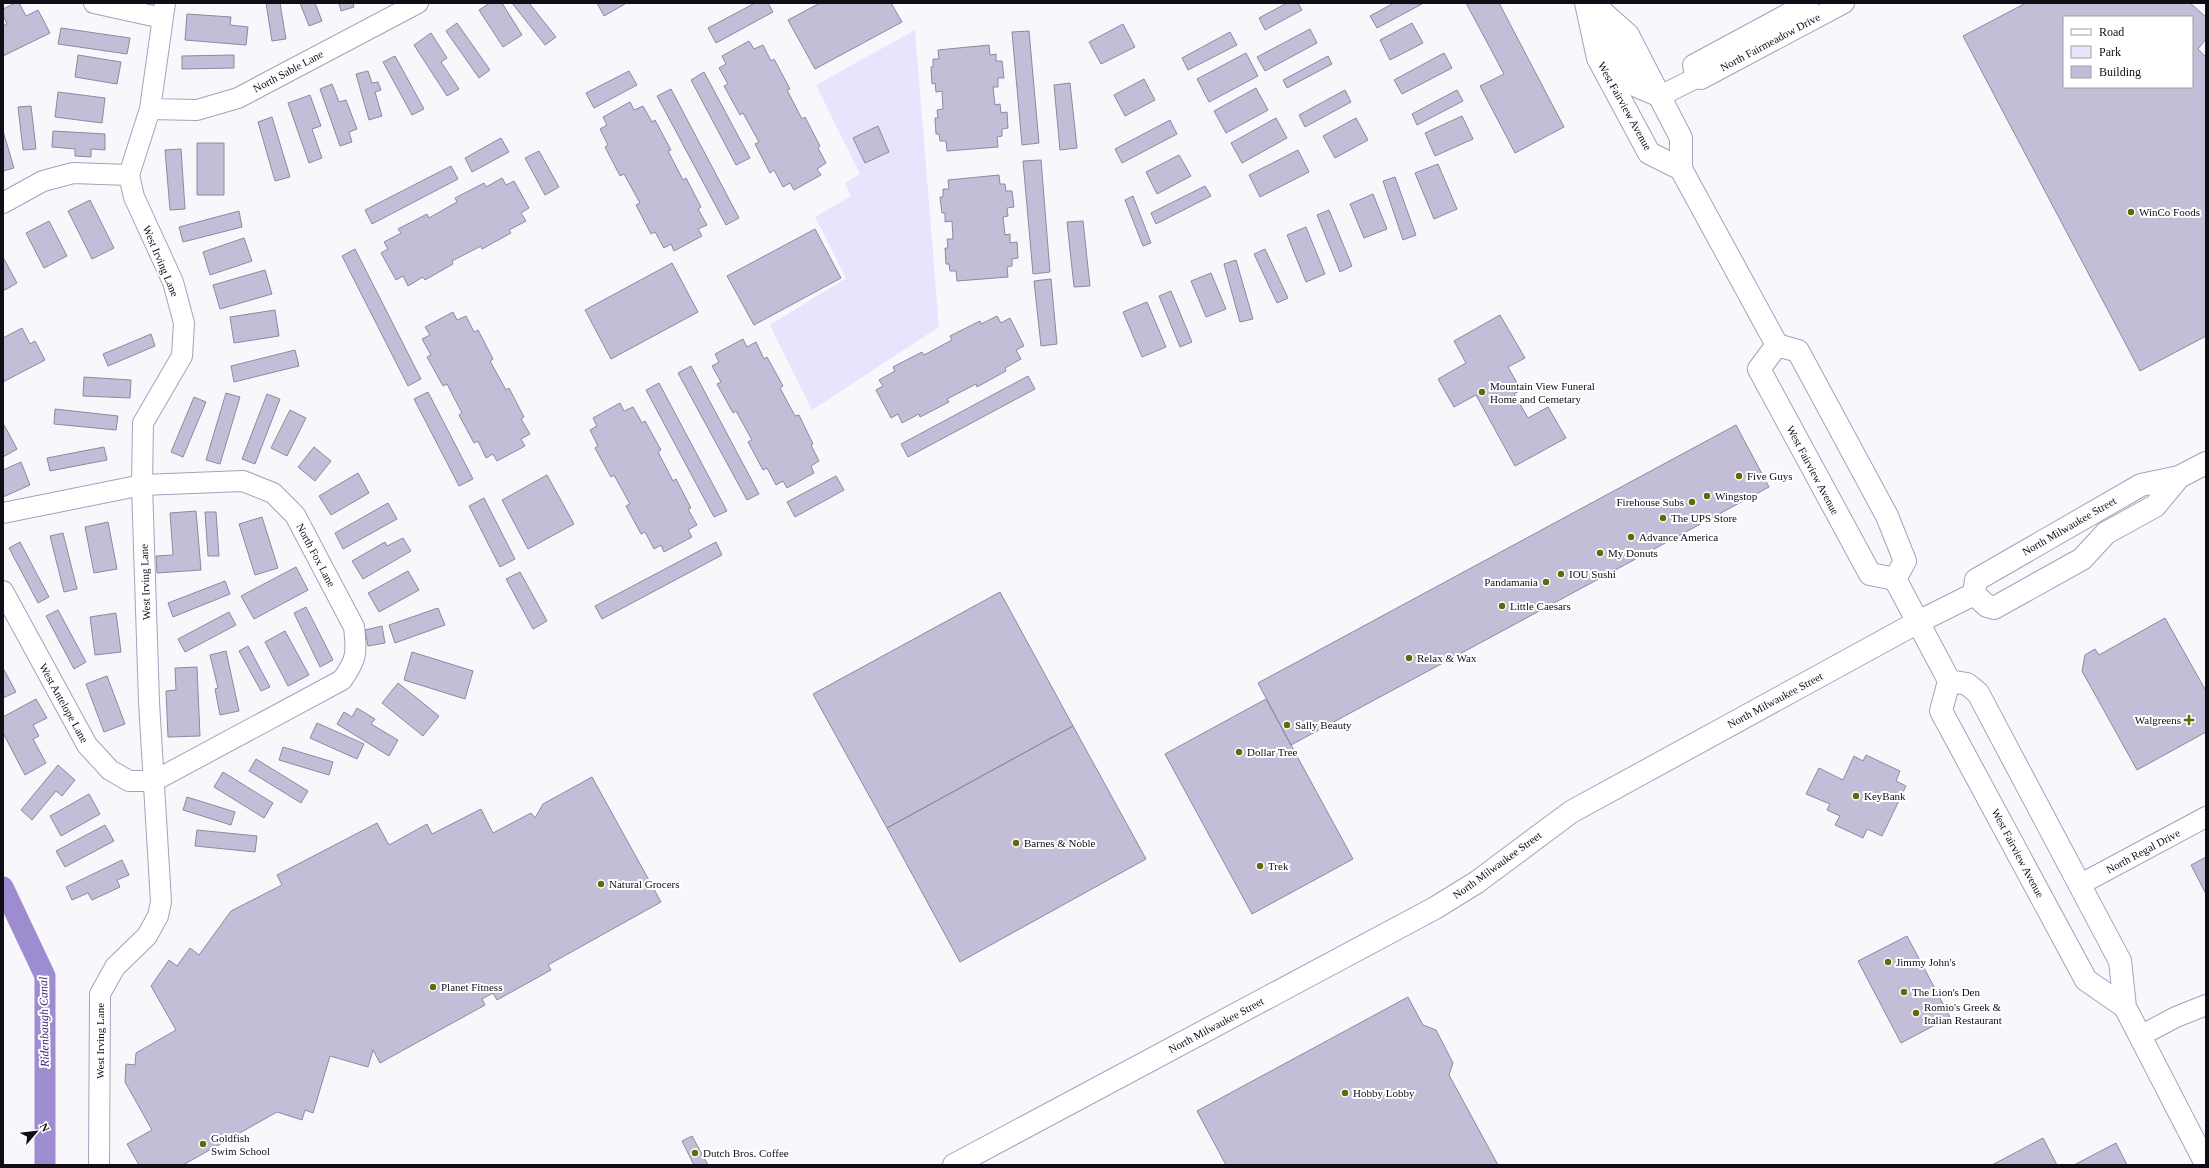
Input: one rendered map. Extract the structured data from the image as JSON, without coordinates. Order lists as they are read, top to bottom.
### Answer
{
  "streets": {
    "main road": ["West Fairview Avenue", "North Milwaukee Street"],
    "street": [
      "North Fairmeadow Drive",
      "North Sable Lane",
      "West Irving Lane",
      "North Fox Lane",
      "West Antelope Lane",
      "North Regal Drive"
    ]
  },
  "crossings": [
    ["West Irving Lane", "North Fox Lane"],
    ["West Irving Lane", "West Antelope Lane"],
    ["North Fox Lane", "West Antelope Lane"]
  ],
  "water": ["Ridenbaugh Canal"],
  "places": {
    "other": [
      "WinCo Foods",
      "Mountain View Funeral Home and Cemetary",
      "Five Guys",
      "Wingstop",
      "Firehouse Subs",
      "The UPS Store",
      "Advance America",
      "My Donuts",
      "IOU Sushi",
      "Pandamania",
      "Little Caesars",
      "Relax & Wax",
      "Sally Beauty",
      "Dollar Tree",
      "KeyBank",
      "Barnes & Noble",
      "Trek",
      "Natural Grocers",
      "Jimmy John's",
      "Planet Fitness",
      "The Lion's Den",
      "Romio's Greek & Italian Restaurant",
      "Hobby Lobby",
      "Goldfish Swim School",
      "Dutch Bros. Coffee"
    ],
    "health": ["Walgreens"]
  },
  "legend": ["Road", "Park", "Building"],
  "north": "top right"
}
